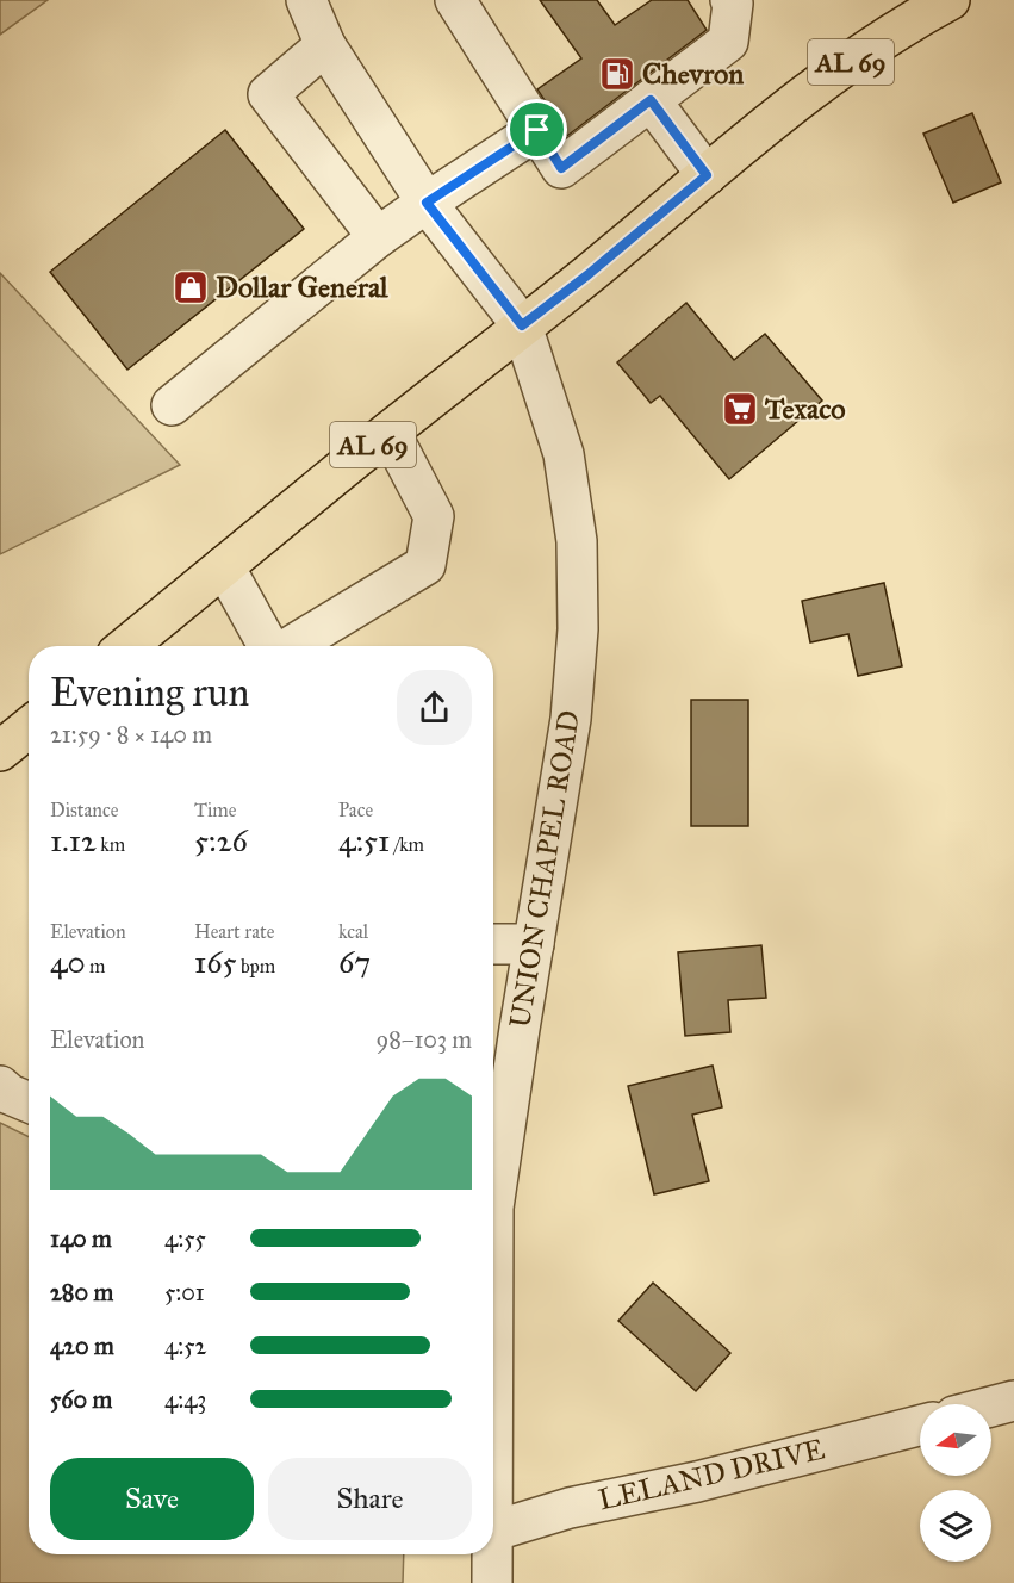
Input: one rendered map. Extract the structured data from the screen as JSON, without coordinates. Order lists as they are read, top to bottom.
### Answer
{
  "streets": {
    "main road": ["AL 69"],
    "street": ["UNION CHAPEL ROAD", "LELAND DRIVE"]
  },
  "crossings": [
    ["AL 69", "UNION CHAPEL ROAD"]
  ],
  "places": {
    "fuel station": ["Chevron"],
    "shop": ["Dollar General"],
    "supermarket": ["Texaco"]
  },
  "north": "left",
  "page": {
    "heading": ["Evening run", "21:59 · 8 × 140 m"],
    "stats": [
      ["Distance", "1.12 km"],
      ["Time", "5:26"],
      ["Pace", "4:51 /km"],
      ["Elevation", "40 m"],
      ["Heart rate", "165 bpm"],
      ["kcal", "67"]
    ],
    "chart": ["Elevation", "98–103 m"],
    "list": [
      {
        "name": "140 m",
        "note": "4:55"
      },
      {
        "name": "280 m",
        "note": "5:01"
      },
      {
        "name": "420 m",
        "note": "4:52"
      },
      {
        "name": "560 m",
        "note": "4:43"
      }
    ],
    "buttons": ["Save", "Share"]
  }
}
